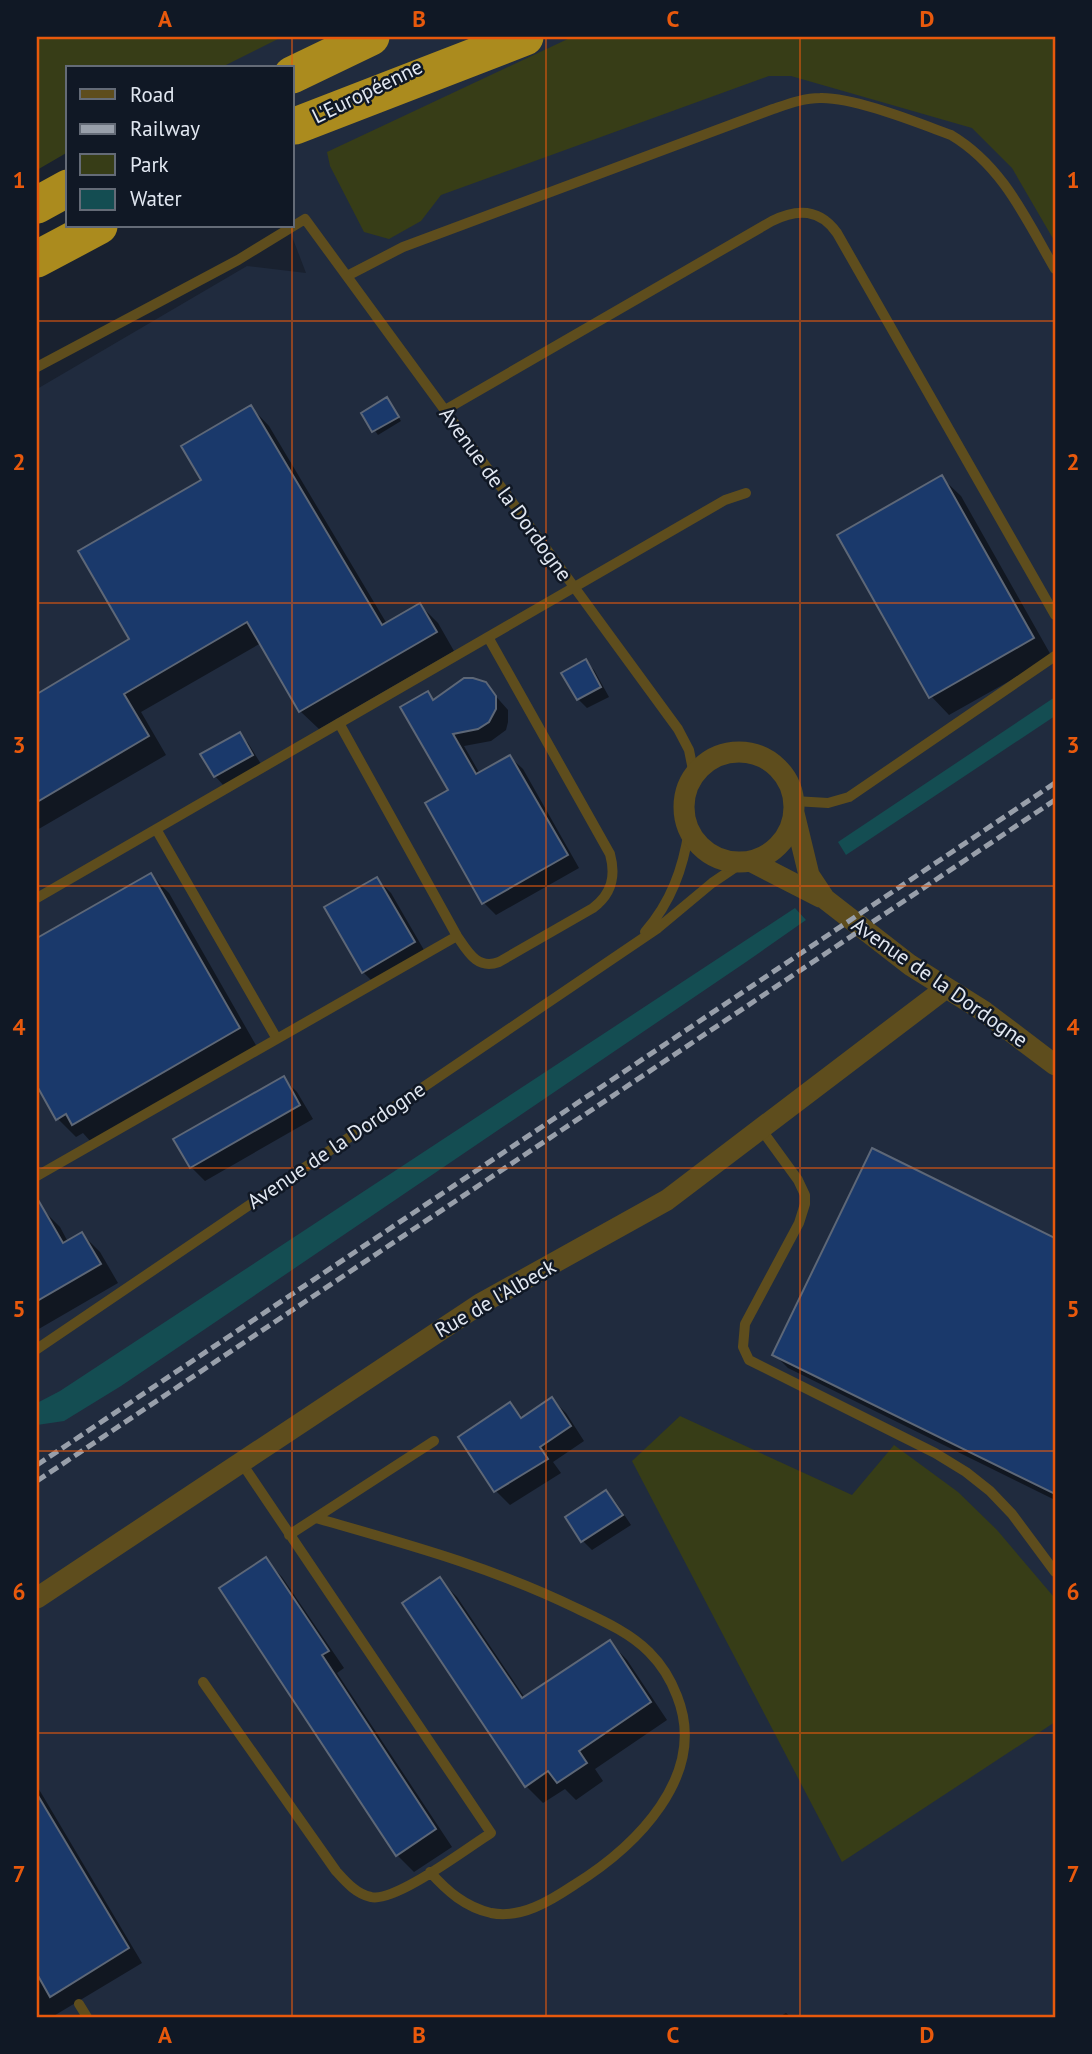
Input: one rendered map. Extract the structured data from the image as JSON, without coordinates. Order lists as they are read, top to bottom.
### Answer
{
  "streets": {
    "highway": ["L'Européenne"],
    "street": ["Avenue de la Dordogne", "Rue de l'Albeck"]
  },
  "crossings": [
    ["Avenue de la Dordogne", "Rue de l'Albeck"]
  ],
  "legend": [
    "Road",
    "Railway",
    "Park",
    "Water"
  ],
  "grid": {
    "columns": [
      "A",
      "B",
      "C",
      "D"
    ],
    "rows": [
      "1",
      "2",
      "3",
      "4",
      "5",
      "6",
      "7"
    ]
  }
}
